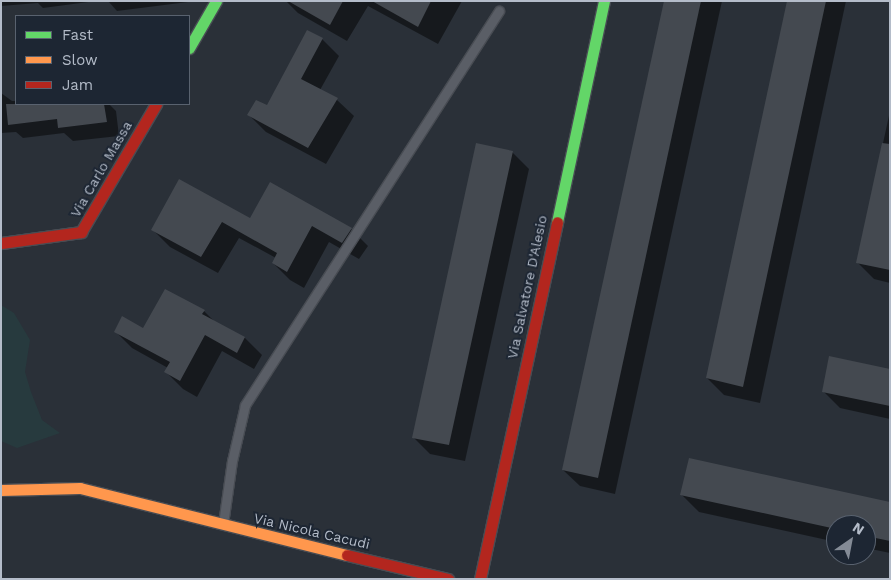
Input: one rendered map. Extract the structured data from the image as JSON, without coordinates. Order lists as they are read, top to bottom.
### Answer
{
  "streets": {
    "street": ["Via Carlo Massa", "Via Salvatore D'Alesio", "Via Nicola Cacudi"]
  },
  "legend": ["Fast", "Slow", "Jam"],
  "north": "top right"
}
